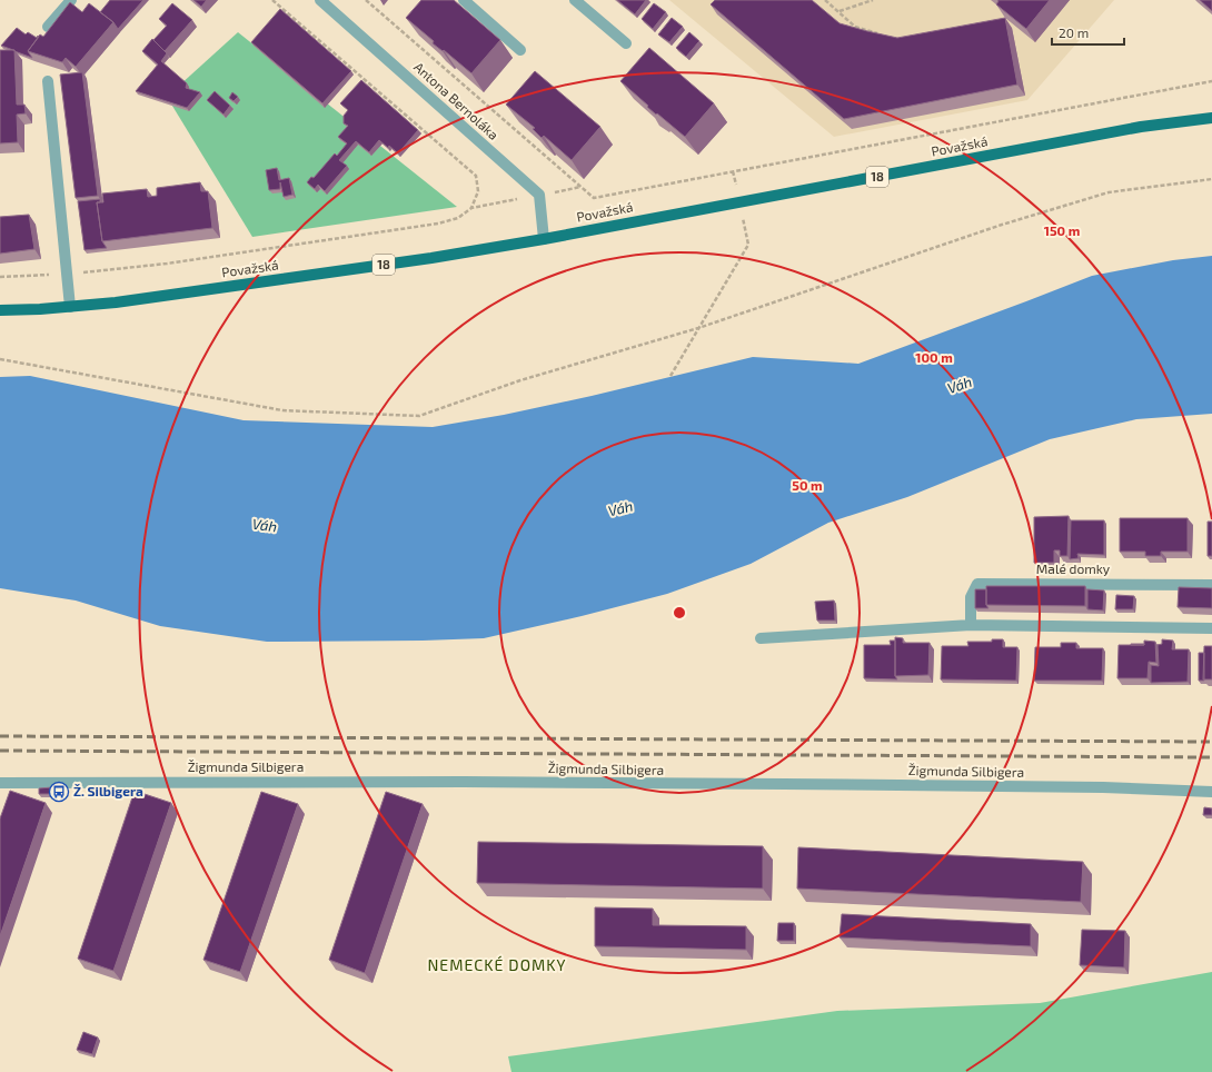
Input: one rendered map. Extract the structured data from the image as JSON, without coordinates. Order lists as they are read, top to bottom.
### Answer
{
  "streets": {
    "main road": ["Považská", "18"],
    "street": ["Antona Bernoláka", "Malé domky", "Žigmunda Silbigera"]
  },
  "districts": ["NEMECKÉ DOMKY"],
  "water": ["Váh"],
  "places": {
    "bus stop": ["Ž. Silbigera"]
  },
  "scale_bar": "20 m",
  "rings": ["150 m", "100 m", "50 m"]
}
